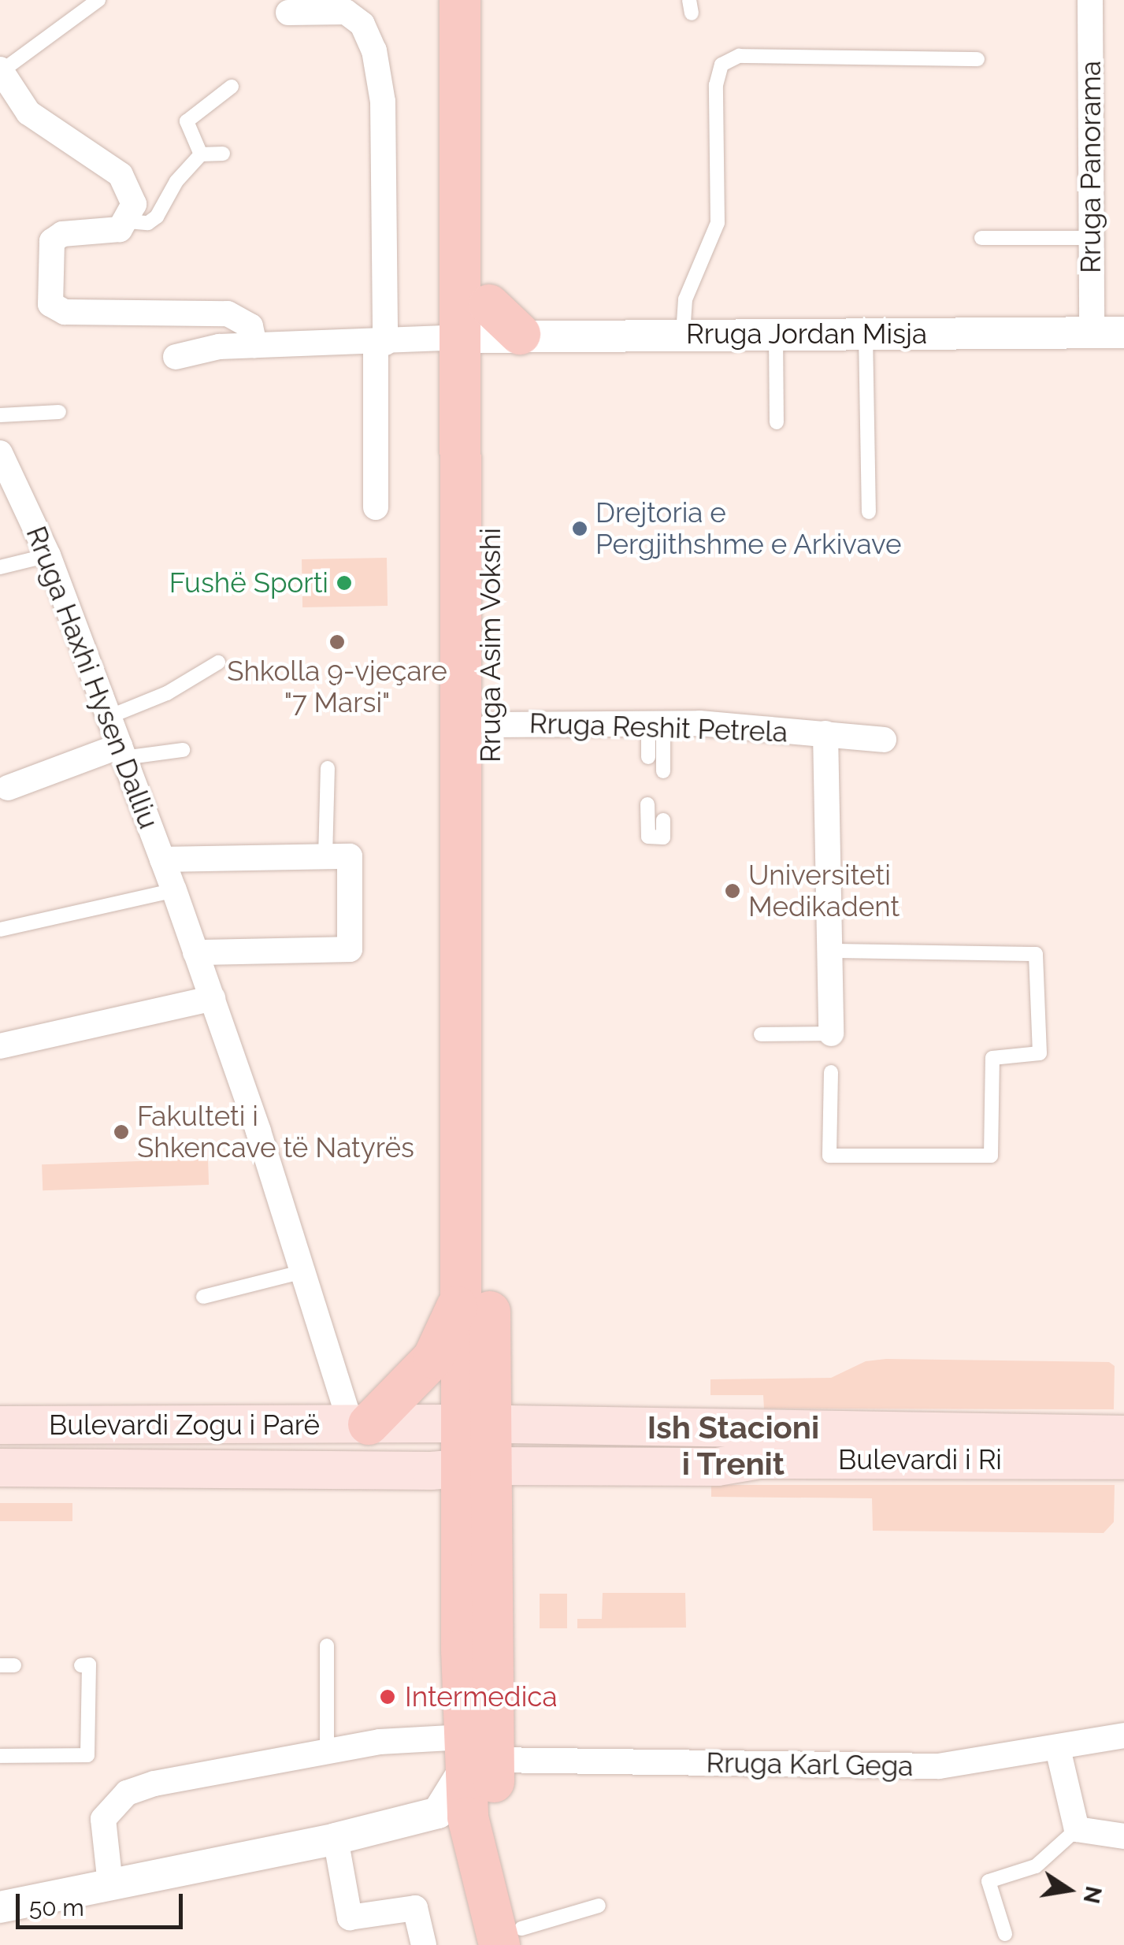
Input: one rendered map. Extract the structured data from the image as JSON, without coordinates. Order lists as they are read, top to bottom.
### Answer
{
  "streets": {
    "main road": ["Rruga Asim Vokshi", "Bulevardi Zogu i Parë", "Bulevardi i Ri"],
    "street": [
      "Rruga Panorama",
      "Rruga Jordan Misja",
      "Rruga Haxhi Hysen Dalliu",
      "Rruga Reshit Petrela",
      "Rruga Karl Gega"
    ]
  },
  "crossings": [
    ["Rruga Panorama", "Rruga Jordan Misja"],
    ["Rruga Jordan Misja", "Rruga Asim Vokshi"],
    ["Rruga Asim Vokshi", "Rruga Reshit Petrela"],
    ["Rruga Haxhi Hysen Dalliu", "Bulevardi Zogu i Parë"],
    ["Bulevardi Zogu i Parë", "Bulevardi i Ri"]
  ],
  "districts": ["Ish Stacioni i Trenit"],
  "places": [
    "Drejtoria e Pergjithshme e Arkivave",
    "Fushë Sporti",
    "Shkolla 9-vjeçare \"7 Marsi\"",
    "Universiteti Medikadent",
    "Fakulteti i Shkencave të Natyrës",
    "Intermedica"
  ],
  "scale_bar": "50 m",
  "north": "right"
}
